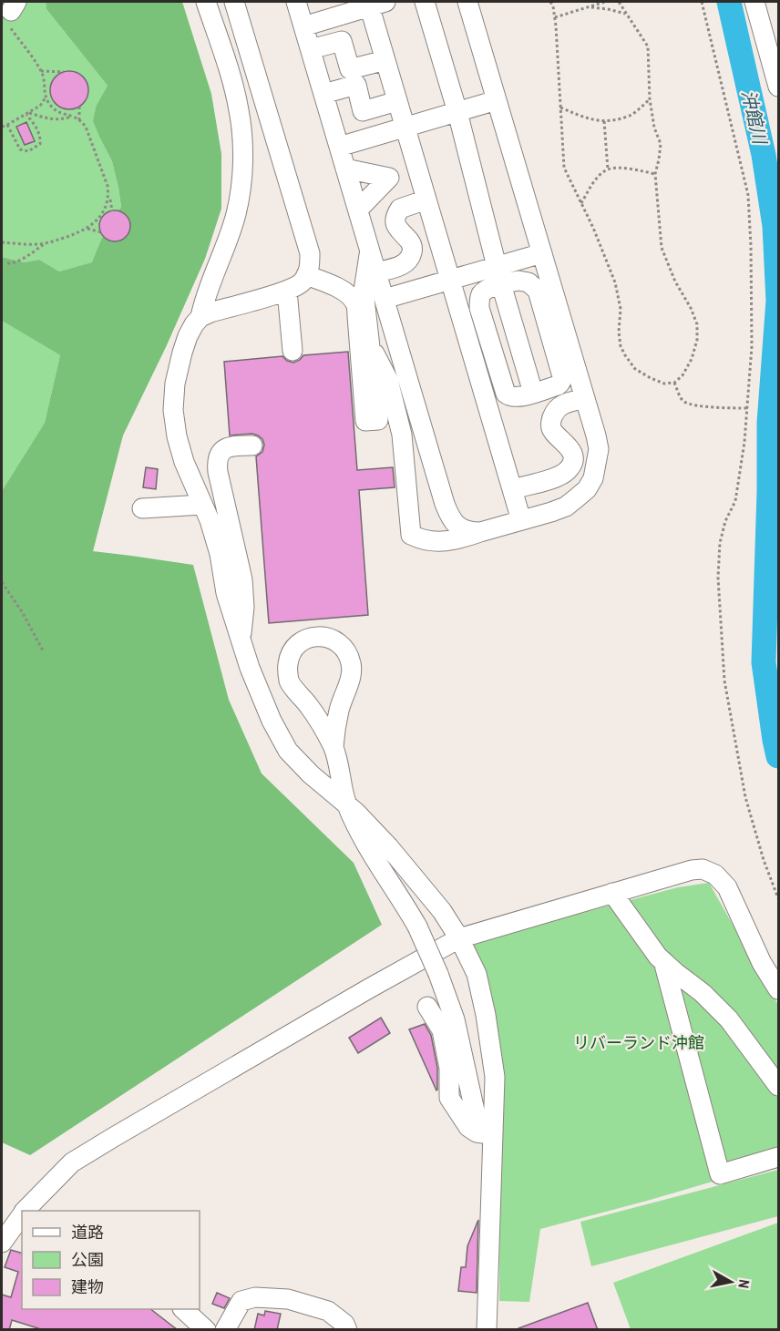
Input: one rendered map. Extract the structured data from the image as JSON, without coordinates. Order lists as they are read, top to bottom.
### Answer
{
  "water": ["沖館川"],
  "parks": ["リバーランド沖館"],
  "legend": ["道路", "公園", "建物"],
  "north": "right"
}
